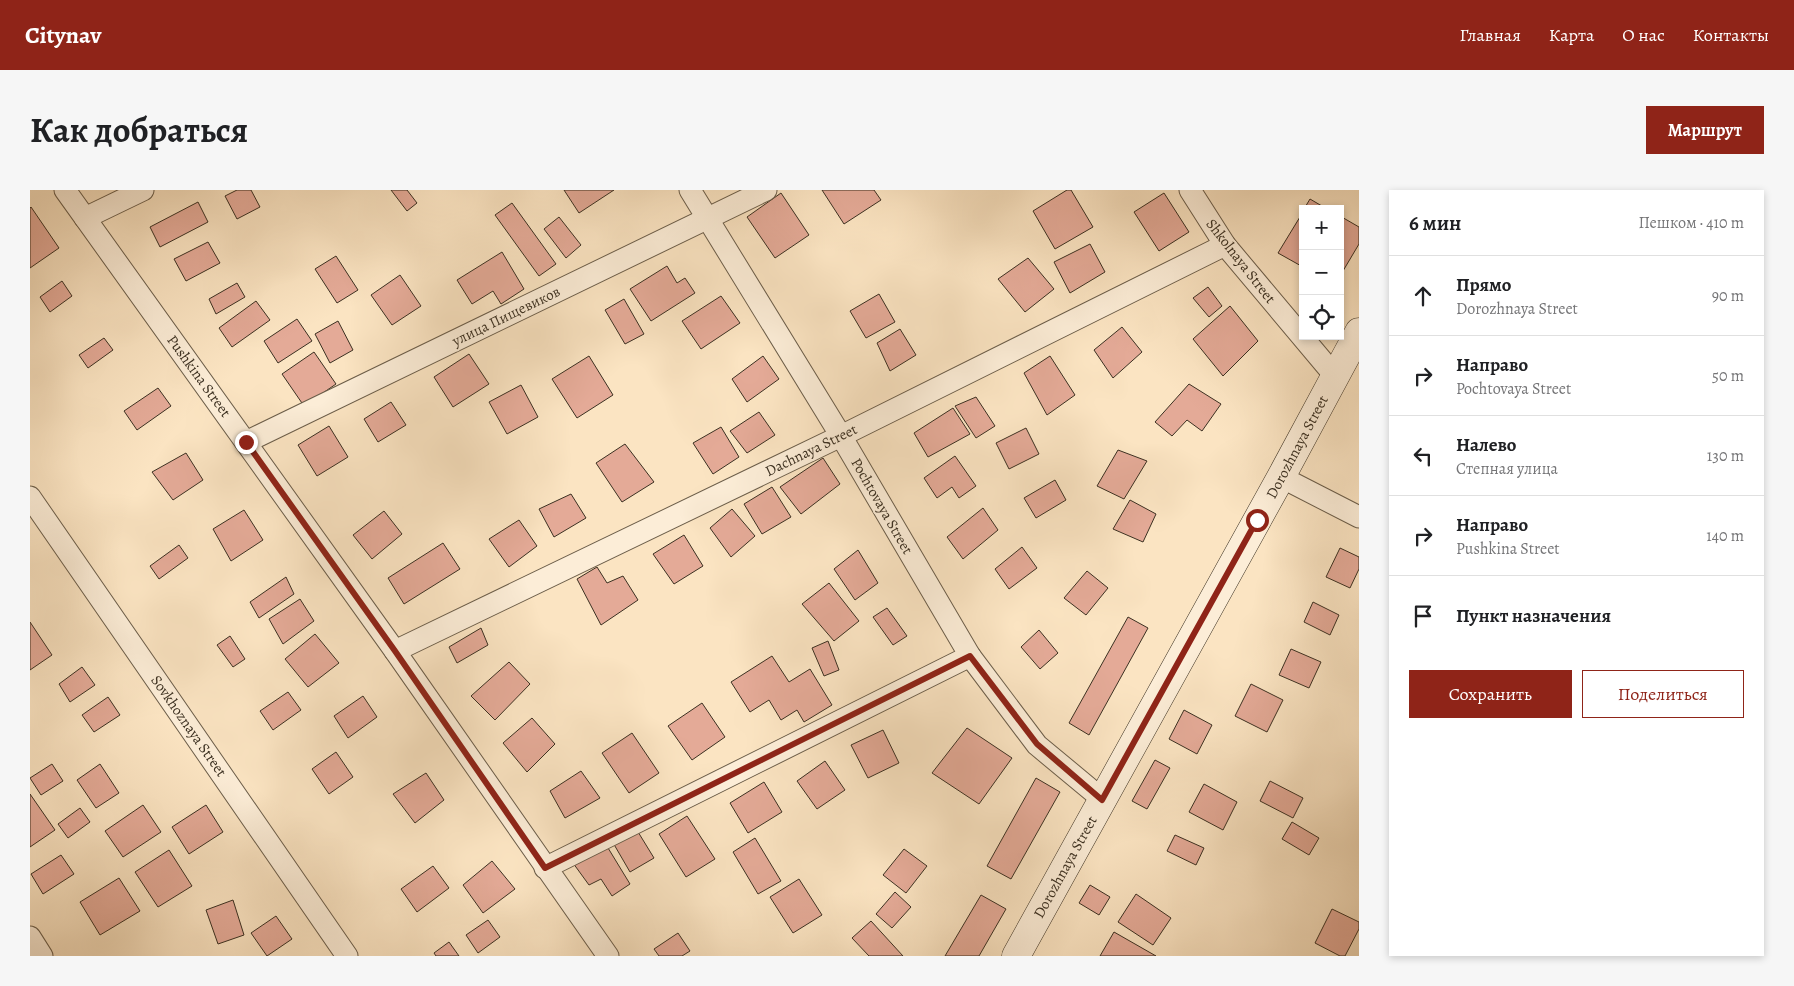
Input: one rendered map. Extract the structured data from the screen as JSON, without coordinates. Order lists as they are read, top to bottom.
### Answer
{
  "streets": {
    "main road": ["Dorozhnaya Street"],
    "street": [
      "Shkolnaya Street",
      "улица Пищевиков",
      "Pushkina Street",
      "Dachnaya Street",
      "Pochtovaya Street",
      "Sovkhoznaya Street"
    ]
  },
  "crossings": [
    ["Shkolnaya Street", "Dorozhnaya Street"],
    ["Shkolnaya Street", "Dachnaya Street"],
    ["улица Пищевиков", "Pushkina Street"],
    ["улица Пищевиков", "Pochtovaya Street"],
    ["Pushkina Street", "Dachnaya Street"],
    ["Dorozhnaya Street", "Pochtovaya Street"],
    ["Dachnaya Street", "Pochtovaya Street"]
  ],
  "page": {
    "header": "Citynav",
    "nav": [
      "Главная",
      "Карта",
      "О нас",
      "Контакты"
    ],
    "title": "Как добраться",
    "buttons": [
      "Маршрут",
      ["Сохранить", "Поделиться"]
    ],
    "heading": ["6 мин", "Пешком · 410 m"],
    "map_buttons": ["+", "−"],
    "list": [
      ["Прямо", "Dorozhnaya Street", "90 m"],
      ["Направо", "Pochtovaya Street", "50 m"],
      ["Налево", "Степная улица", "130 m"],
      ["Направо", "Pushkina Street", "140 m"],
      "Пункт назначения"
    ]
  }
}
